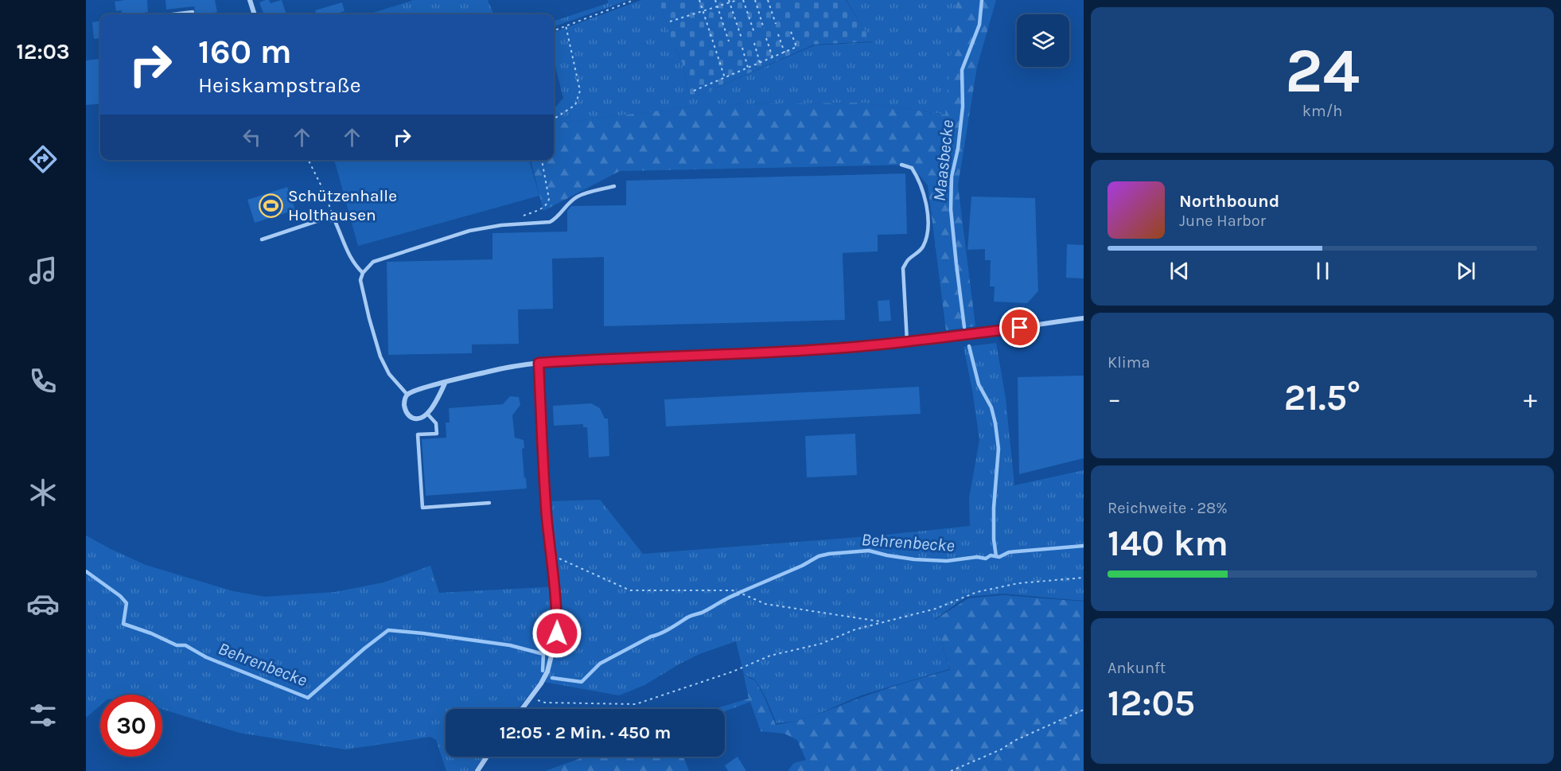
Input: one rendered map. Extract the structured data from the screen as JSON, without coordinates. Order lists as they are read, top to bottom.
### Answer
{
  "water": ["Maasbecke", "Behrenbecke"],
  "places": {
    "sports": ["Schützenhalle Holthausen"]
  },
  "page": {
    "tabs": "12:03",
    "tile": [
      ["24", "km/h"],
      "Klima",
      ["Reichweite · 28%", "140 km"],
      ["Ankunft", "12:05"]
    ],
    "turn": ["160 m", "Heiskampstraße"],
    "song": ["Northbound", "June Harbor"],
    "heat": ["−", "21.5°", "+"],
    "limit": "30",
    "trip": "12:05 · 2 Min. · 450 m"
  }
}
